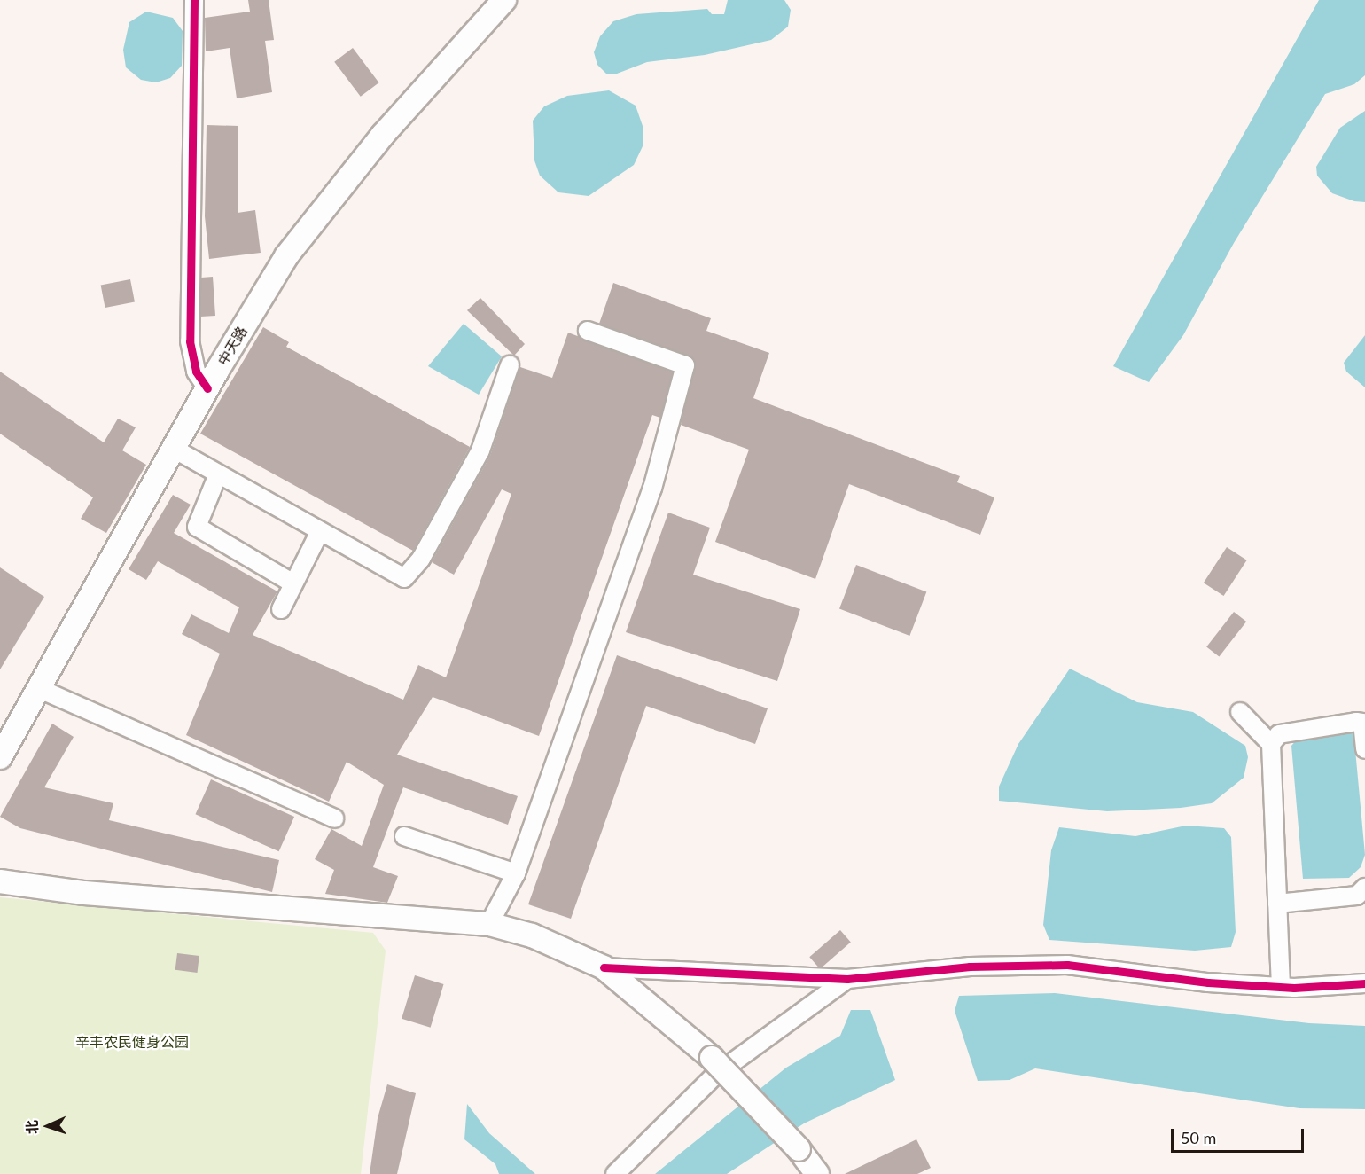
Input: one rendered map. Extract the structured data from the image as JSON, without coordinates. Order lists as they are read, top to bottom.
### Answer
{
  "streets": {
    "main road": ["中天路"]
  },
  "parks": ["辛丰农民健身公园"],
  "scale_bar": "50 m",
  "north": "left"
}
